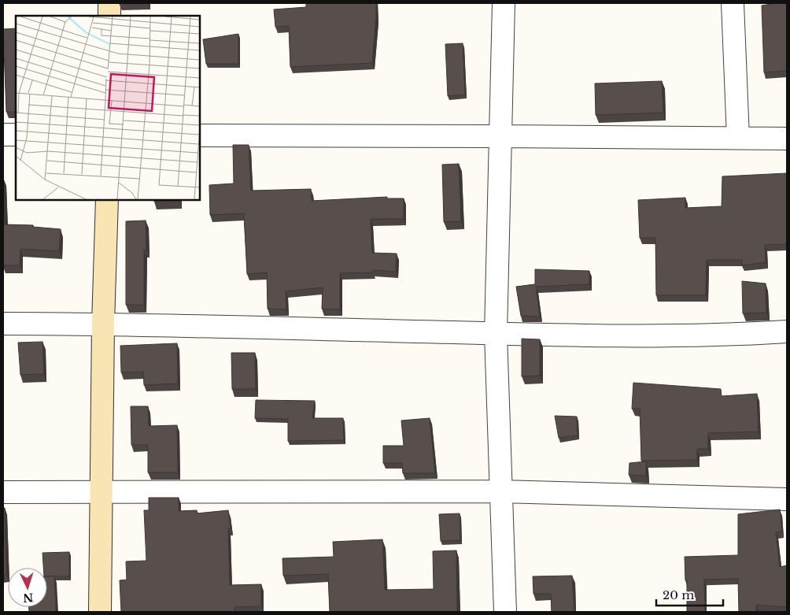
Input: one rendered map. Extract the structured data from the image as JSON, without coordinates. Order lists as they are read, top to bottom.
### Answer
{
  "scale_bar": "20 m",
  "north": "bottom"
}
